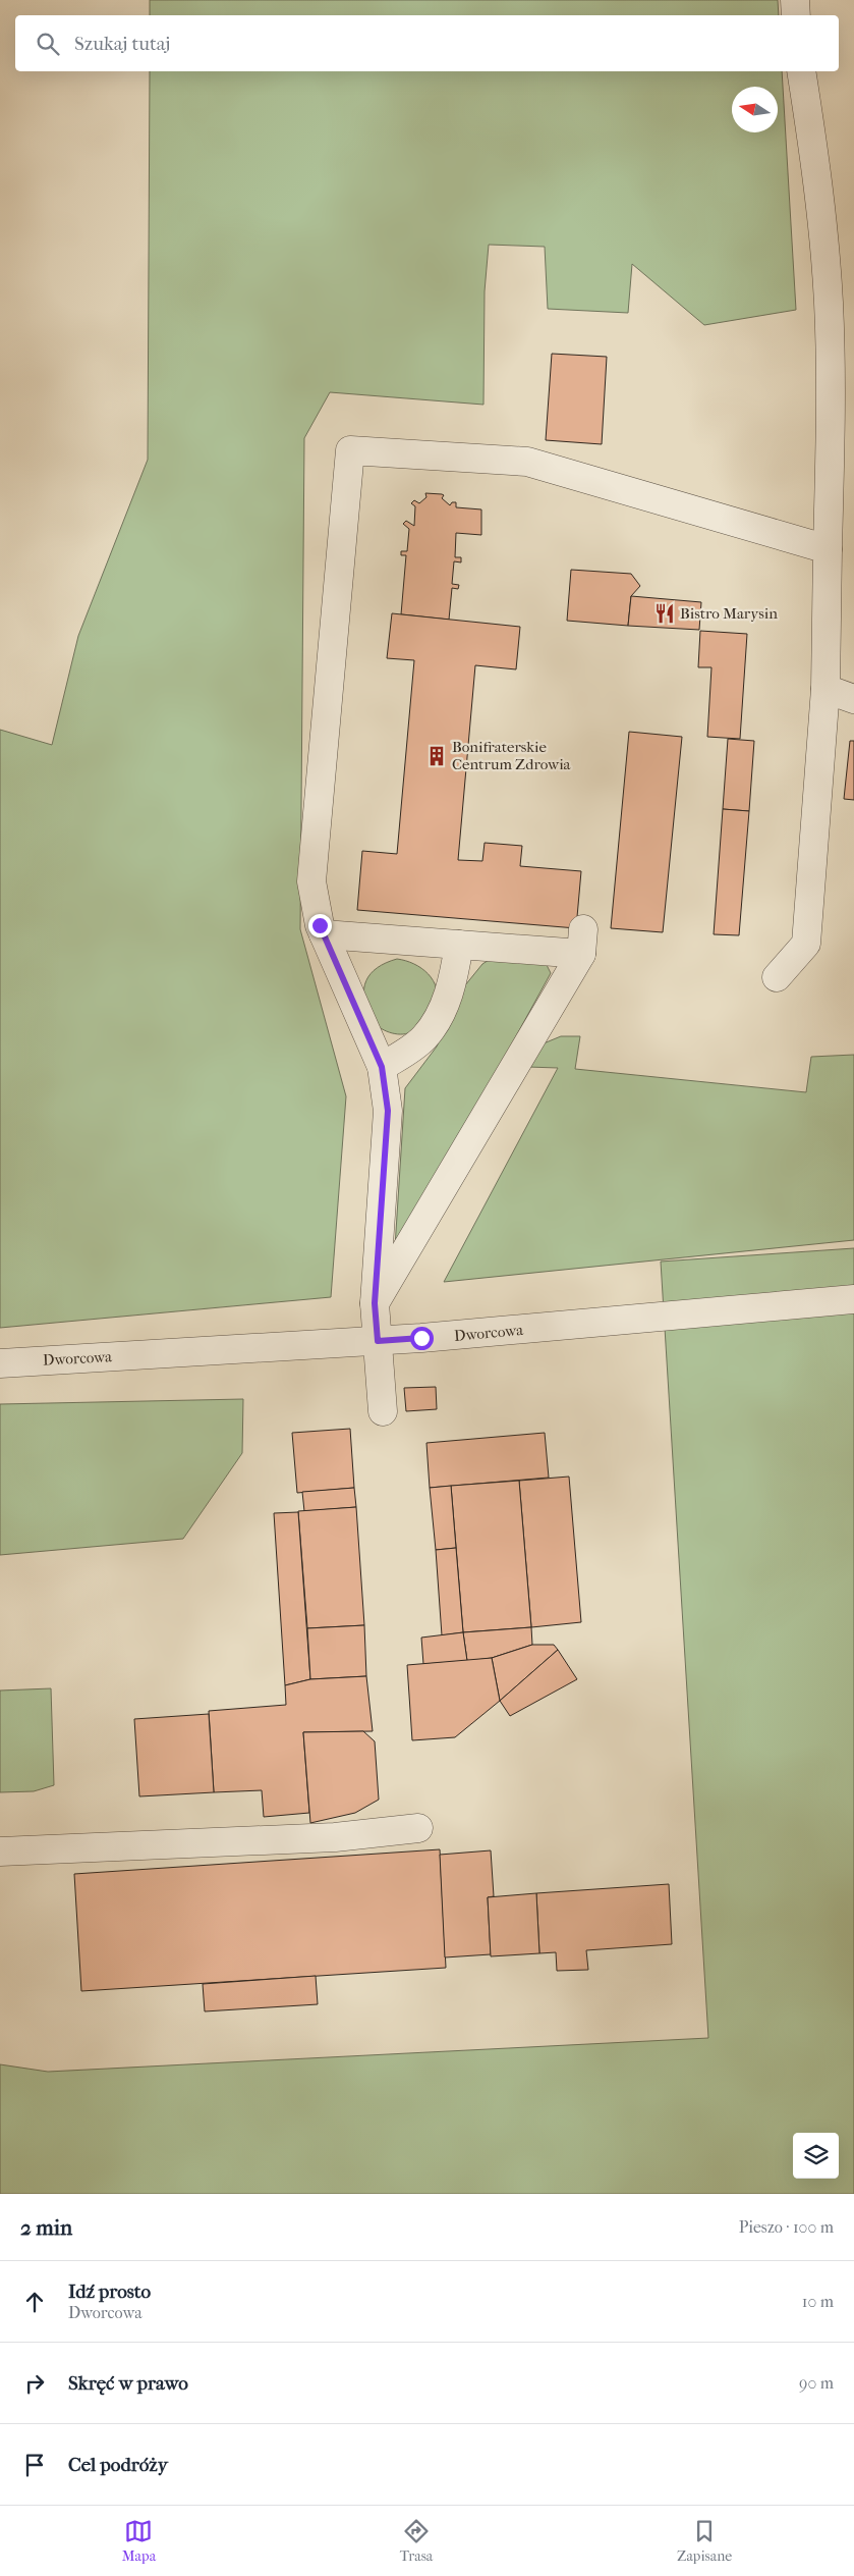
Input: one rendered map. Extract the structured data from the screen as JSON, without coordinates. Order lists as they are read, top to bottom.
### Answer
{
  "streets": {
    "street": ["Dworcowa"]
  },
  "places": {
    "restaurant": ["Bistro Marysin"],
    "building": ["Bonifraterskie Centrum Zdrowia"]
  },
  "north": "left",
  "page": {
    "search": "Szukaj tutaj",
    "heading": ["2 min", "Pieszo · 100 m"],
    "list": [
      ["Idź prosto", "Dworcowa", "10 m"],
      ["Skręć w prawo", "90 m"],
      "Cel podróży"
    ],
    "nav": ["Mapa", "Trasa", "Zapisane"]
  }
}
